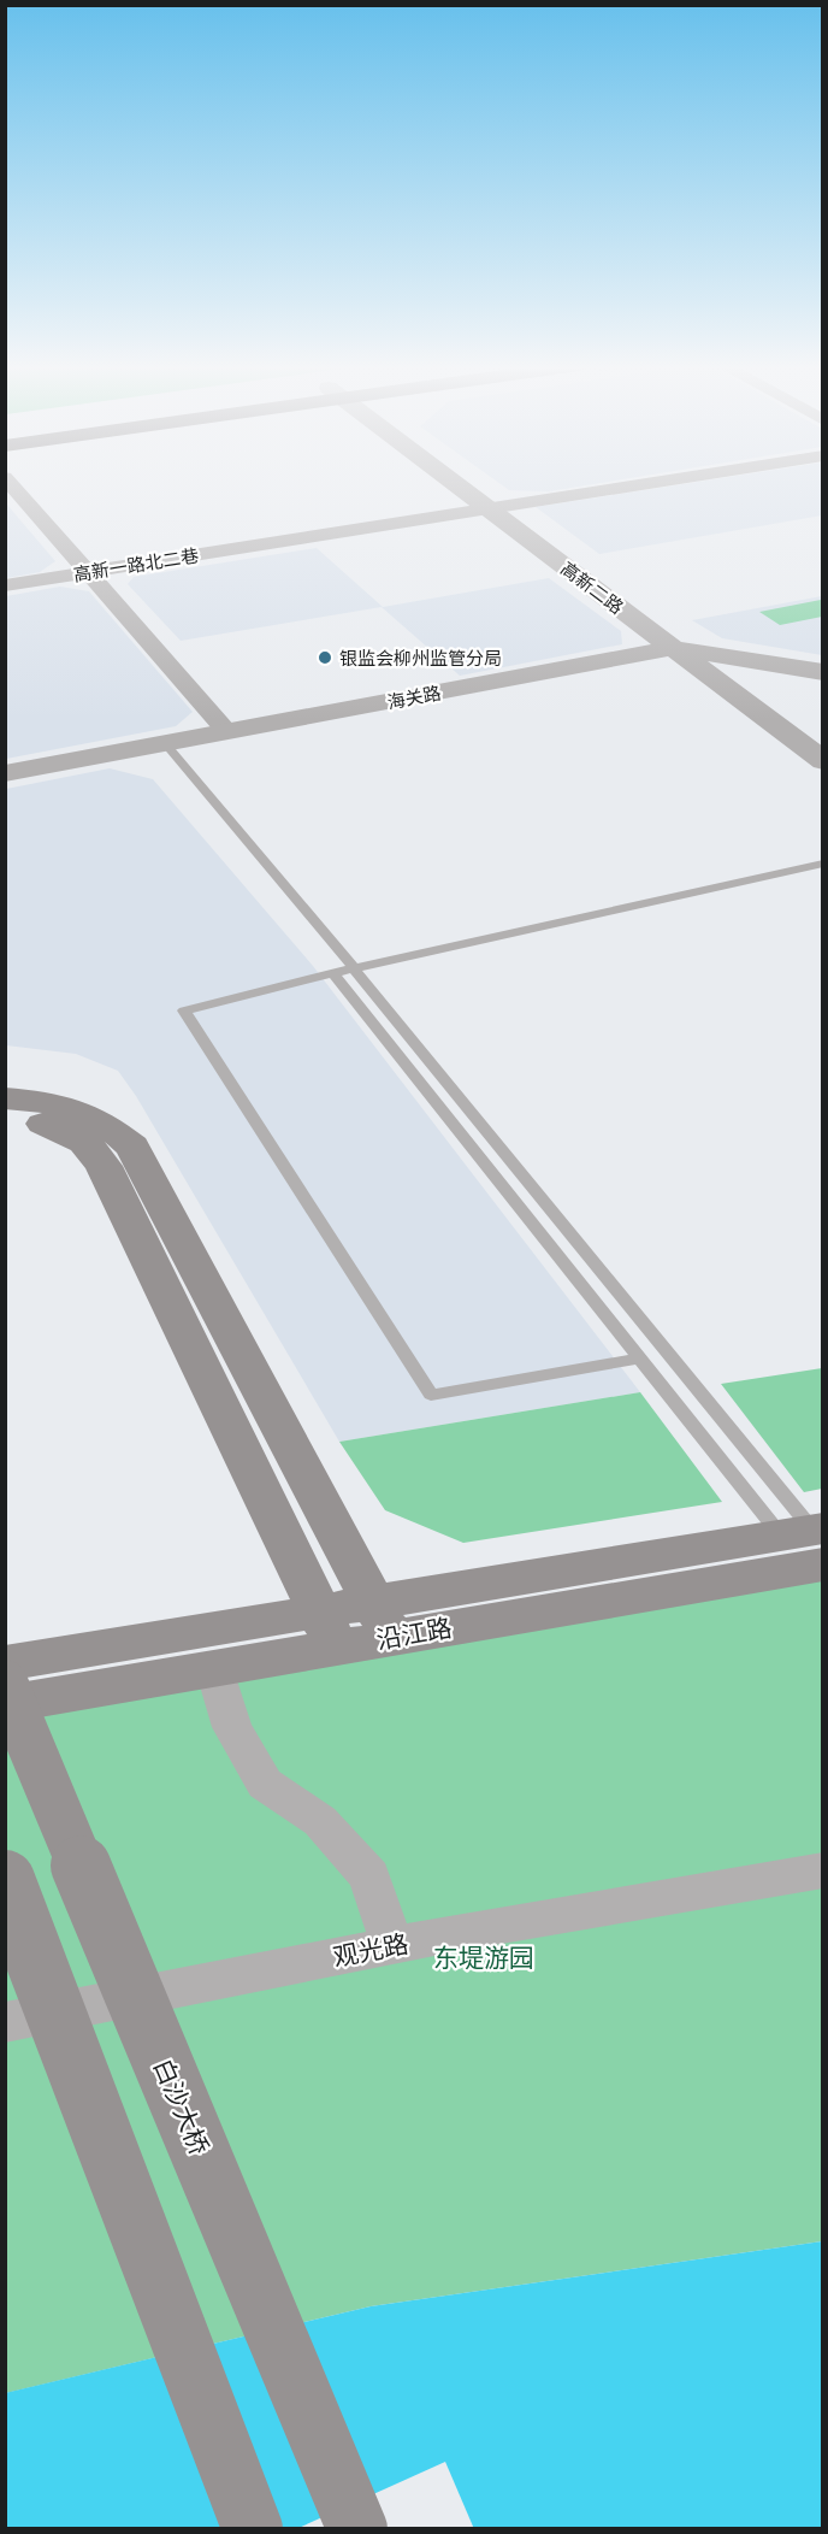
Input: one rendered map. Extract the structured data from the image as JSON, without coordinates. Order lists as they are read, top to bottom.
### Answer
{
  "streets": {
    "main road": ["沿江路", "白沙大桥"],
    "street": [
      "高新一路北二巷",
      "高新二路",
      "海关路",
      "观光路"
    ]
  },
  "crossings": [
    ["高新一路北二巷", "高新二路"],
    ["高新二路", "海关路"]
  ],
  "parks": ["东堤游园"],
  "places": ["银监会柳州监管分局"]
}
